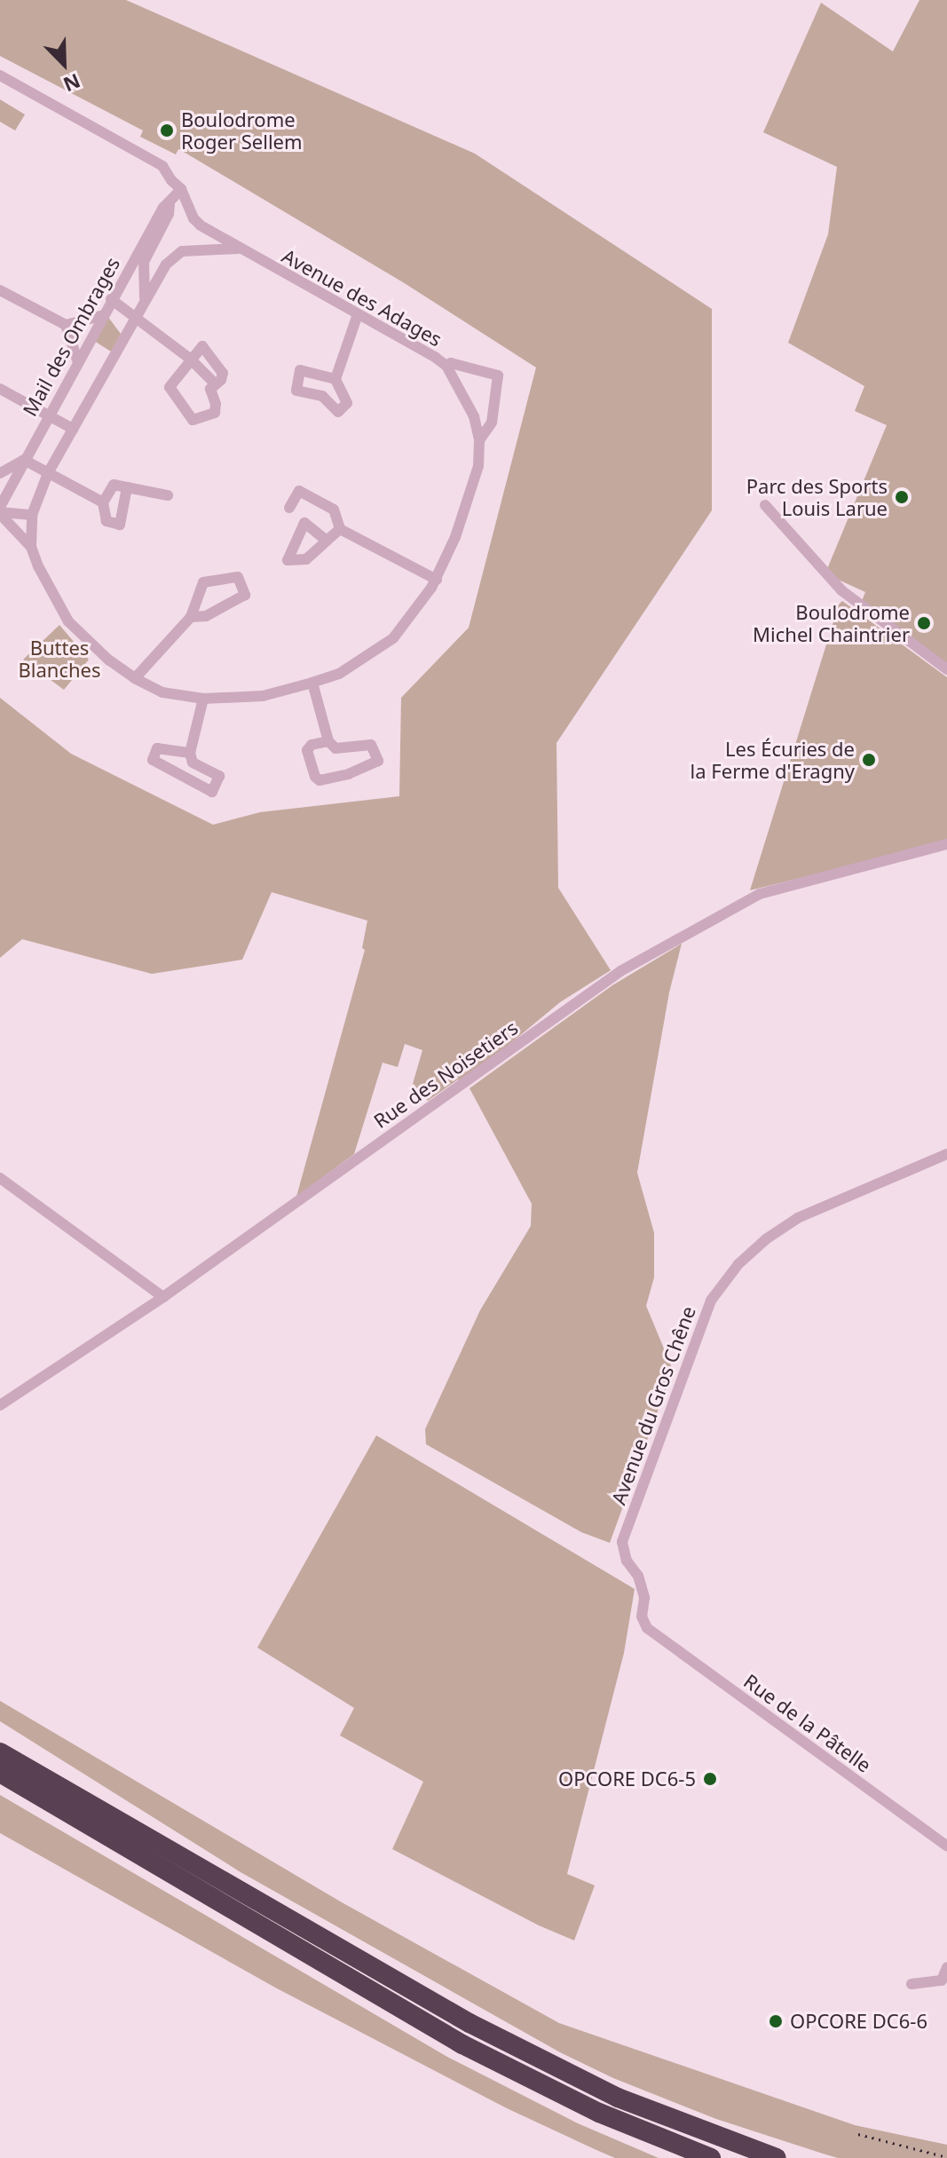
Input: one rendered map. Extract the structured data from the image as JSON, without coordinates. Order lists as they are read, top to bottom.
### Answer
{
  "streets": {
    "street": [
      "Avenue des Adages",
      "Mail des Ombrages",
      "Rue des Noisetiers",
      "Avenue du Gros Chêne",
      "Rue de la Pâtelle"
    ]
  },
  "crossings": [
    ["Avenue des Adages", "Mail des Ombrages"],
    ["Avenue du Gros Chêne", "Rue de la Pâtelle"]
  ],
  "parks": ["Buttes Blanches"],
  "places": [
    "Boulodrome Roger Sellem",
    "Parc des Sports Louis Larue",
    "Boulodrome Michel Chaintrier",
    "Les Écuries de la Ferme d'Eragny",
    "OPCORE DC6-5",
    "OPCORE DC6-6"
  ],
  "north": "bottom right"
}
